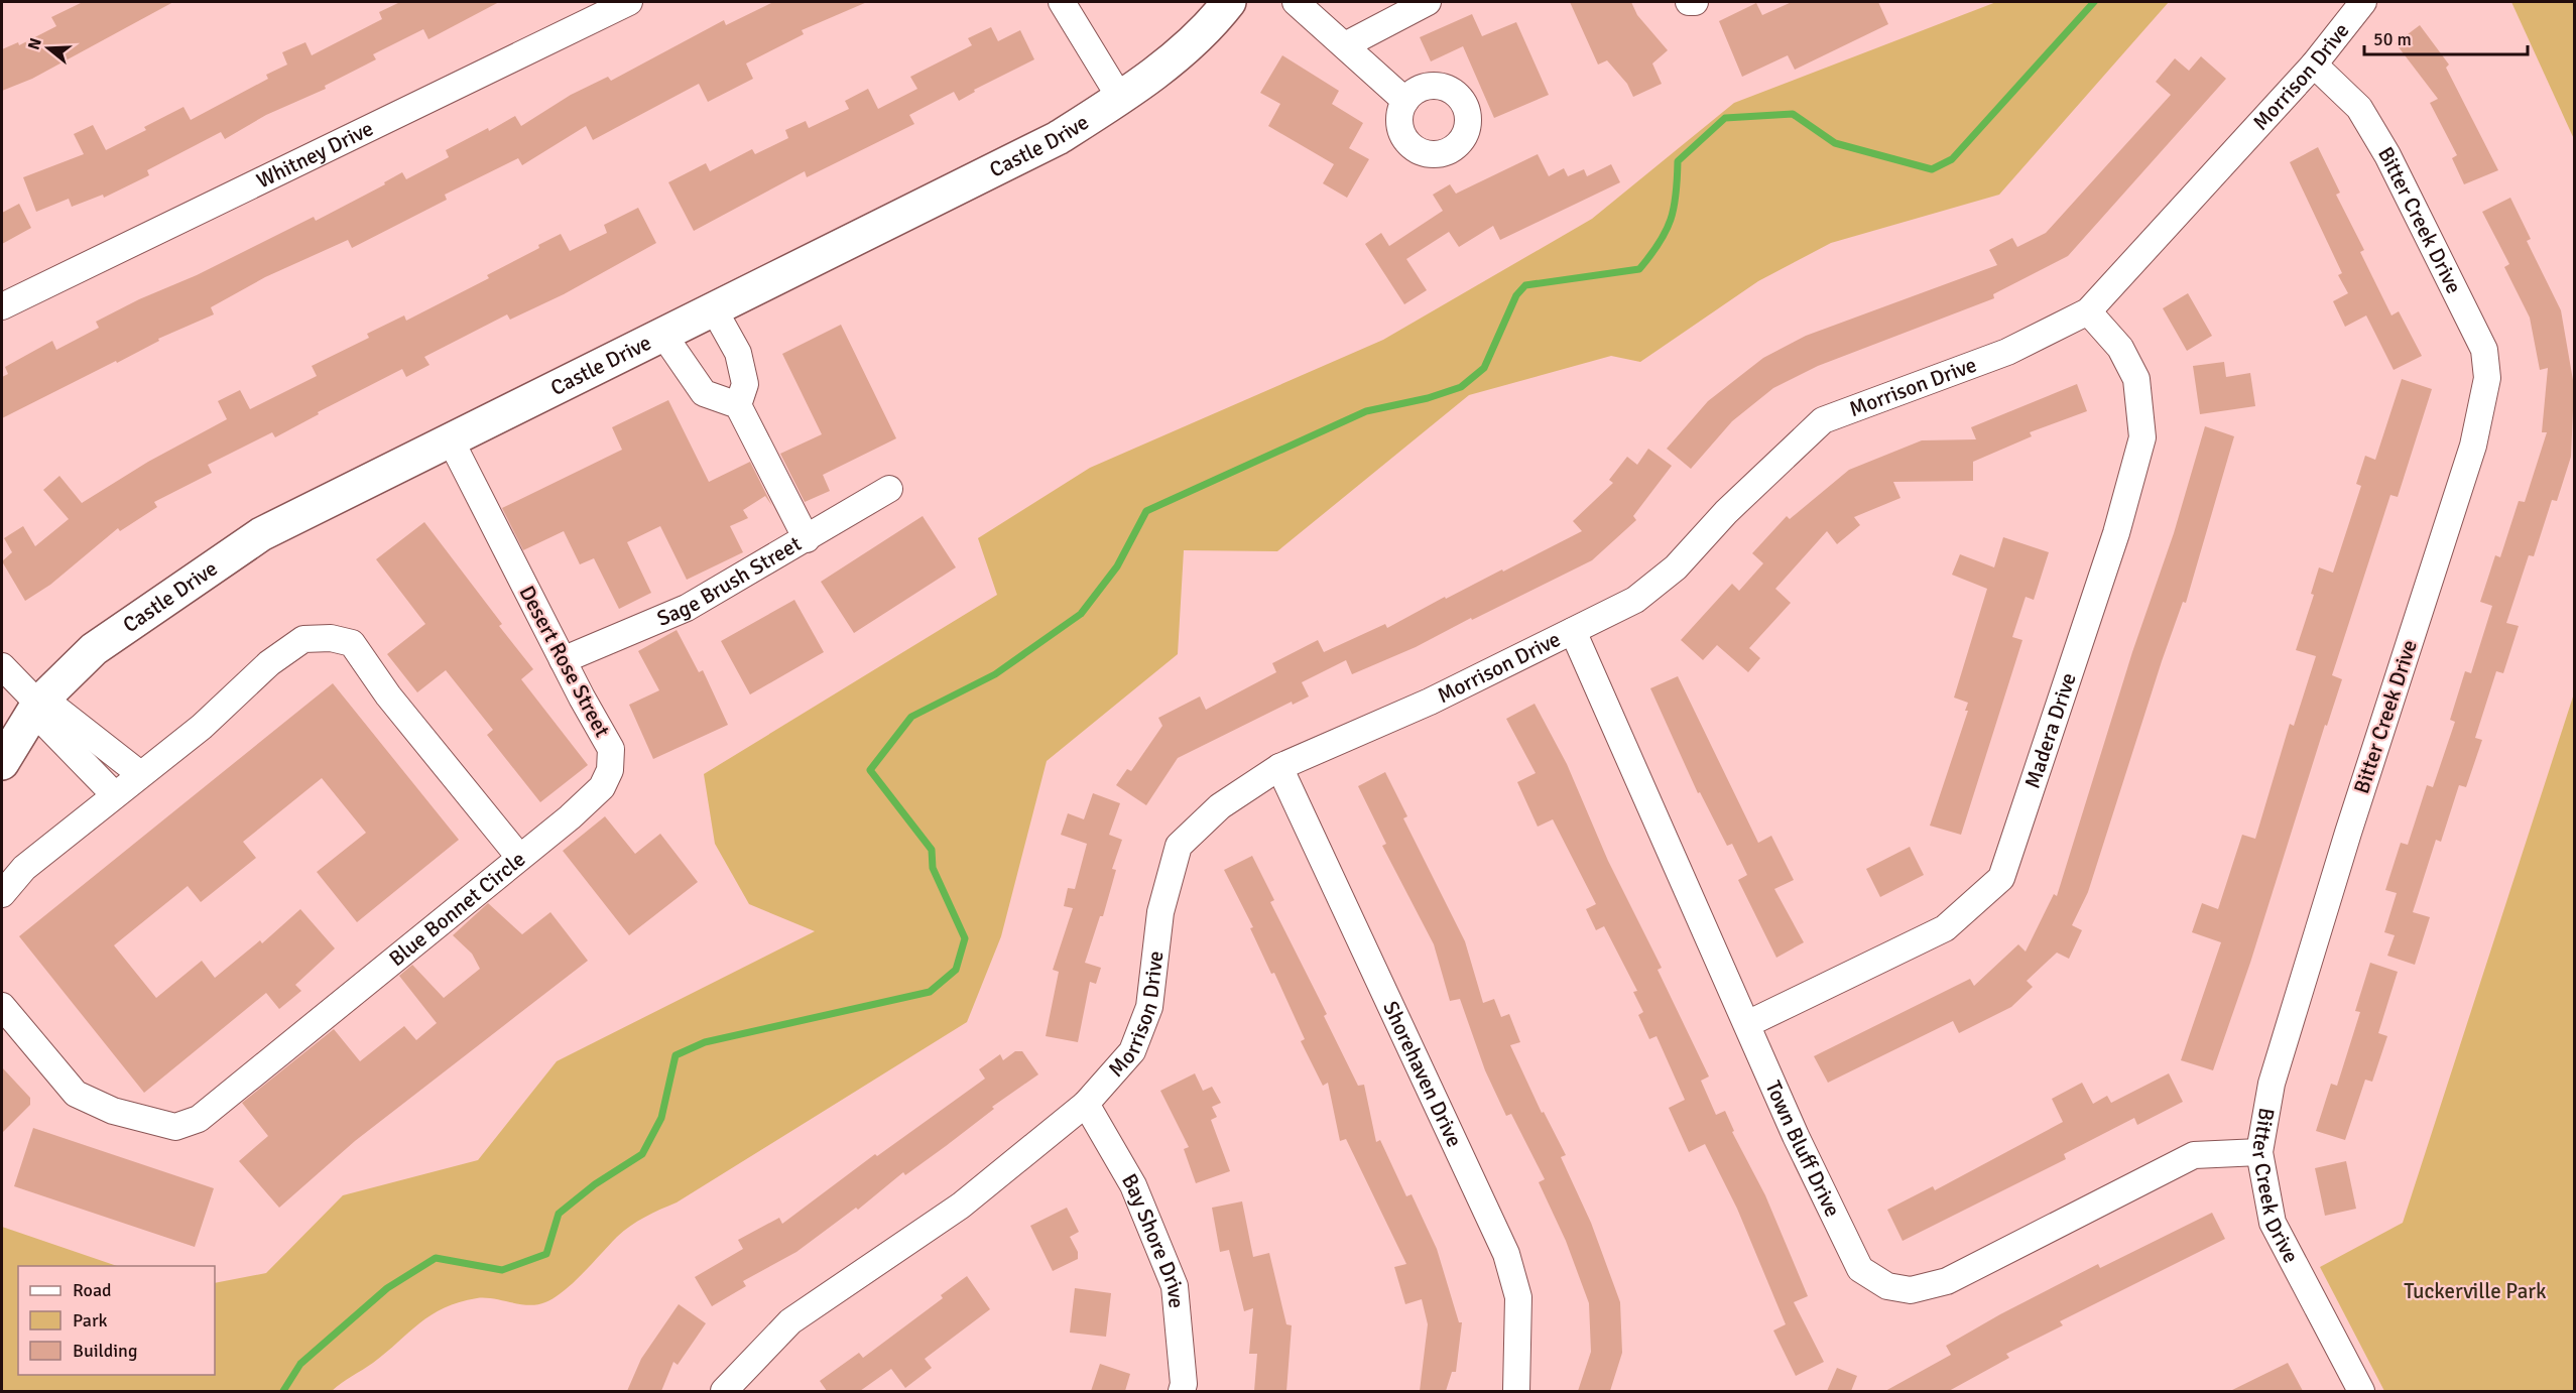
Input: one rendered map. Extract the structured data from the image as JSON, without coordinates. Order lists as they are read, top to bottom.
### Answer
{
  "streets": {
    "main road": ["Castle Drive"],
    "street": [
      "Morrison Drive",
      "Whitney Drive",
      "Bitter Creek Drive",
      "Sage Brush Street",
      "Desert Rose Street",
      "Madera Drive",
      "Blue Bonnet Circle",
      "Shorehaven Drive",
      "Town Bluff Drive",
      "Bay Shore Drive"
    ]
  },
  "crossings": [
    ["Morrison Drive", "Bitter Creek Drive"],
    ["Morrison Drive", "Madera Drive"],
    ["Morrison Drive", "Shorehaven Drive"],
    ["Morrison Drive", "Town Bluff Drive"],
    ["Morrison Drive", "Bay Shore Drive"],
    ["Castle Drive", "Desert Rose Street"],
    ["Bitter Creek Drive", "Town Bluff Drive"],
    ["Sage Brush Street", "Desert Rose Street"],
    ["Desert Rose Street", "Blue Bonnet Circle"],
    ["Madera Drive", "Town Bluff Drive"]
  ],
  "parks": ["Tuckerville Park"],
  "legend": ["Road", "Park", "Building"],
  "scale_bar": "50 m",
  "north": "left"
}
